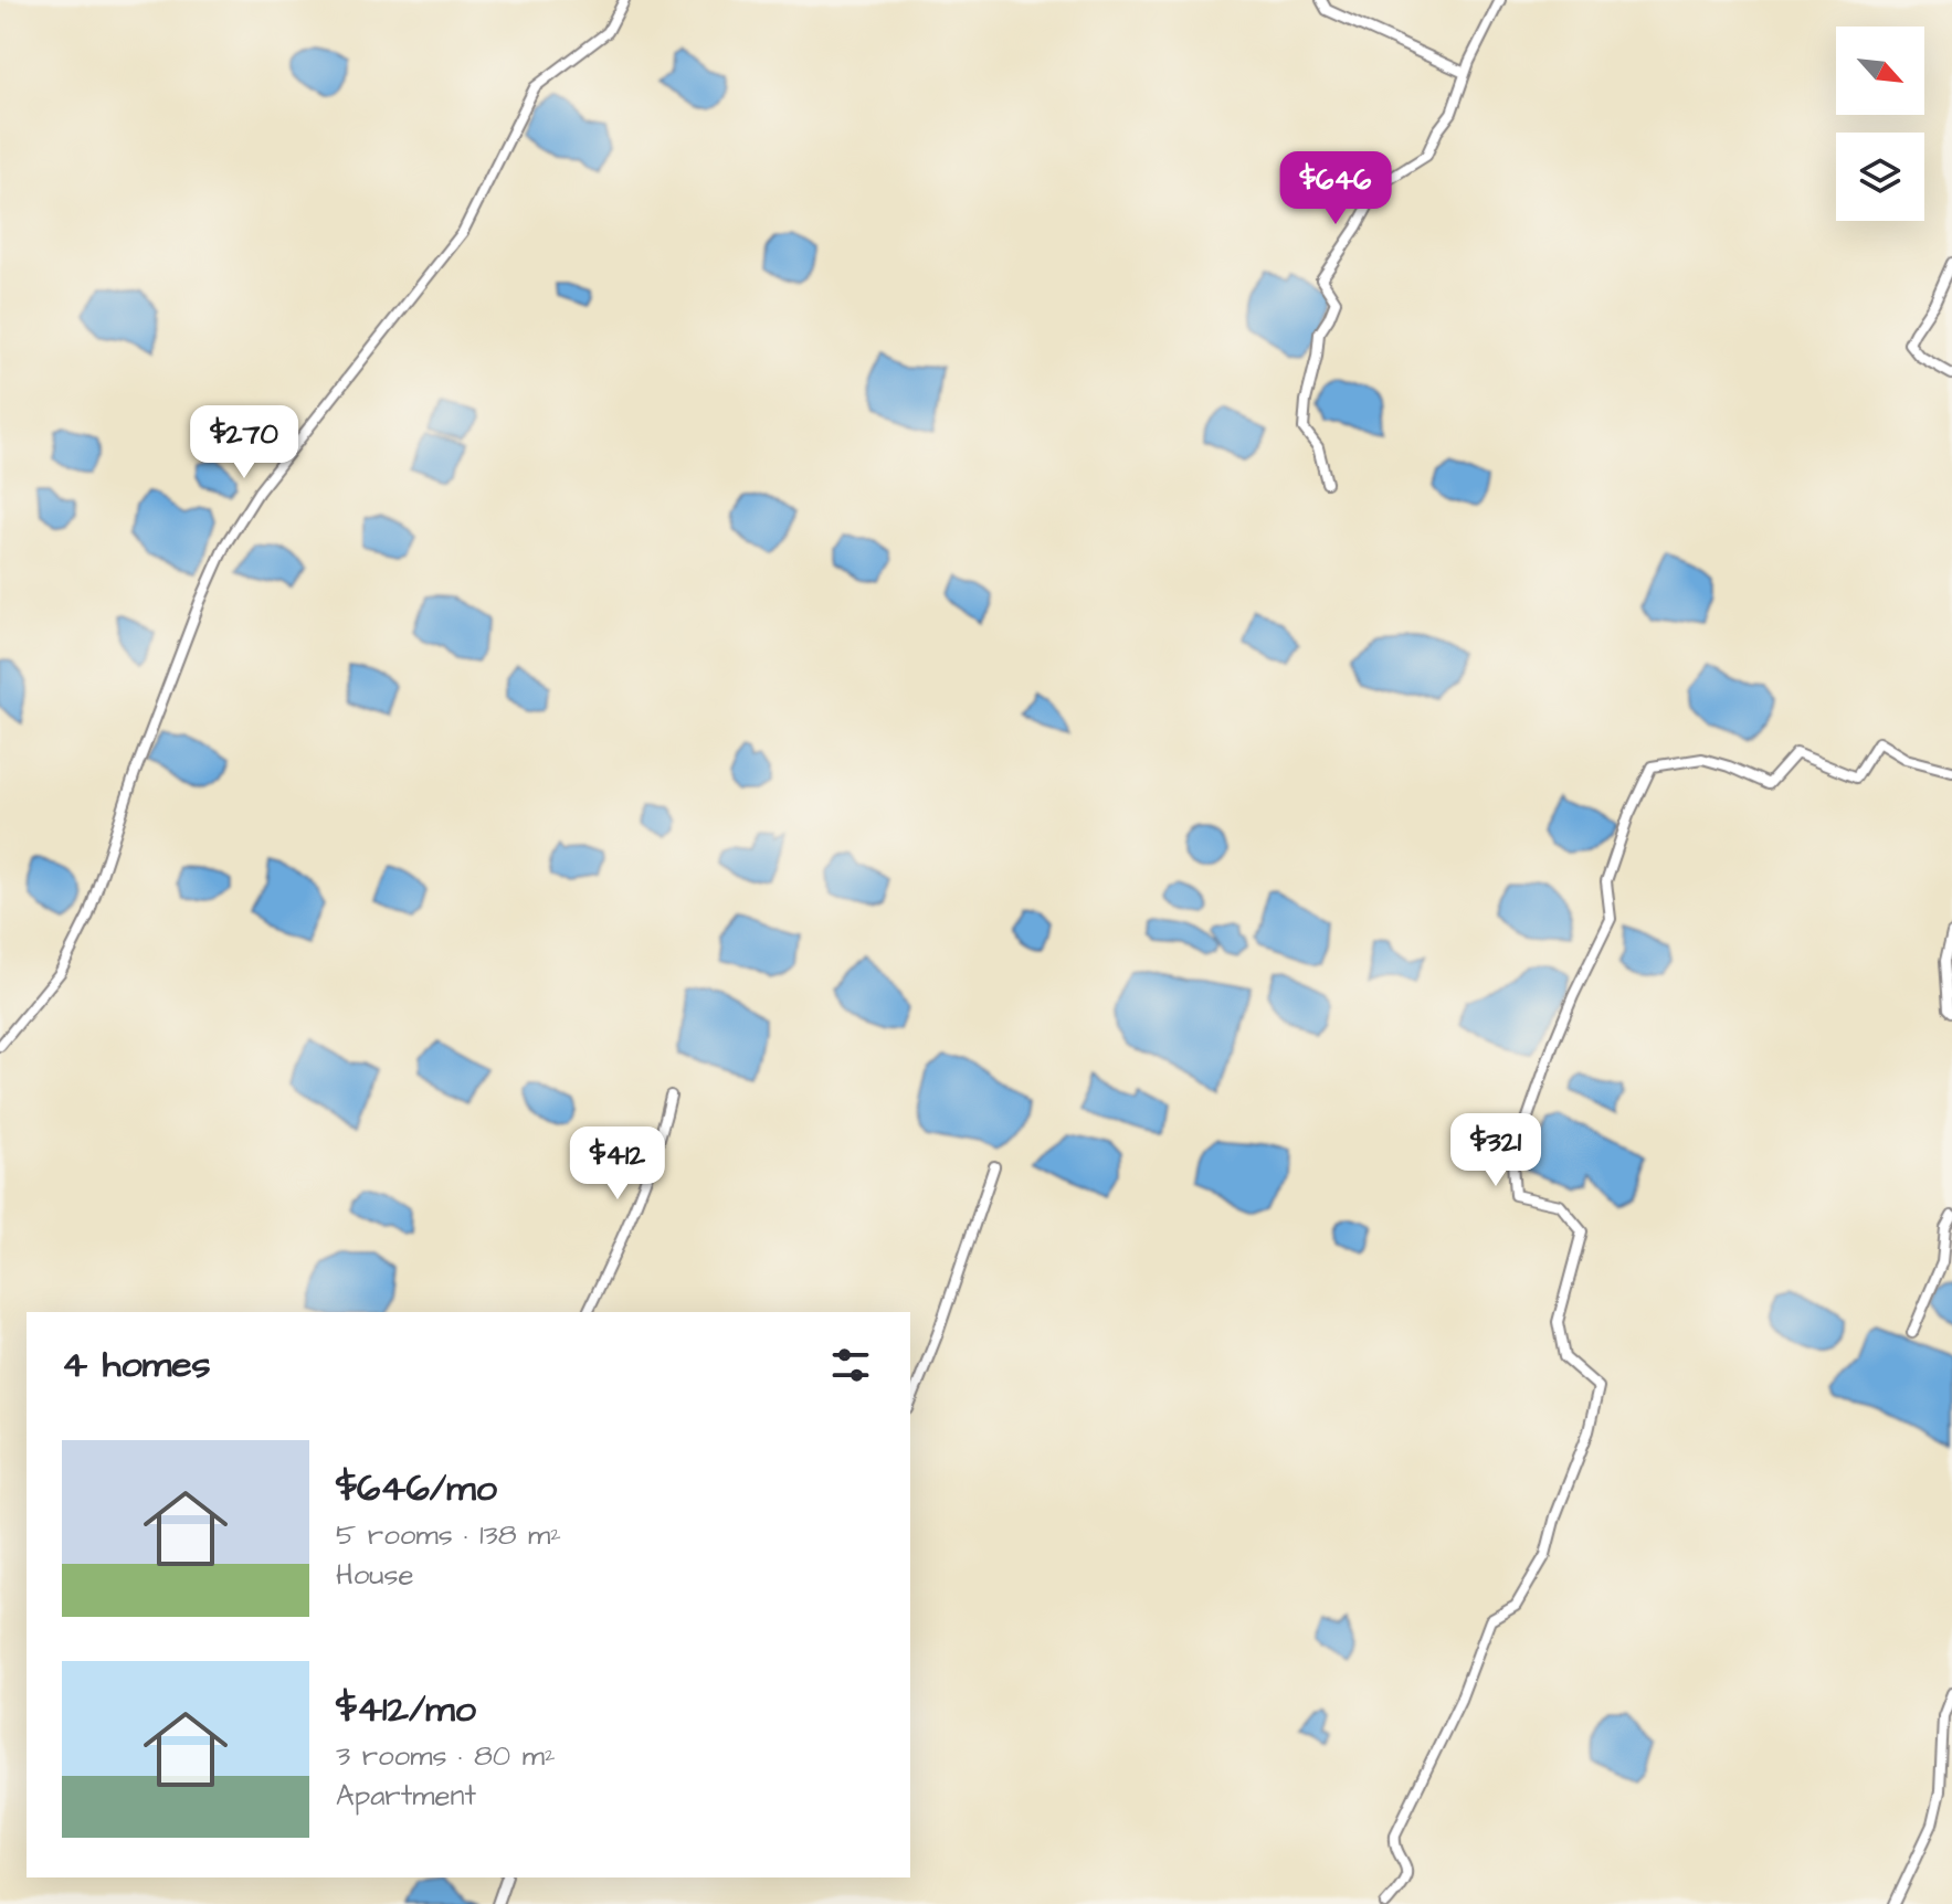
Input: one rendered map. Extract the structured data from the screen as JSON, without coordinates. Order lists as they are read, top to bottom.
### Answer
{
  "north": "bottom right",
  "page": {
    "price": [
      "$646",
      "$270",
      "$321",
      "$412"
    ],
    "heading": "4 homes",
    "list": [
      {
        "name": "$646/mo",
        "note": "5 rooms · 138 m² · House"
      },
      {
        "name": "$412/mo",
        "note": "3 rooms · 80 m² · Apartment"
      }
    ]
  }
}
